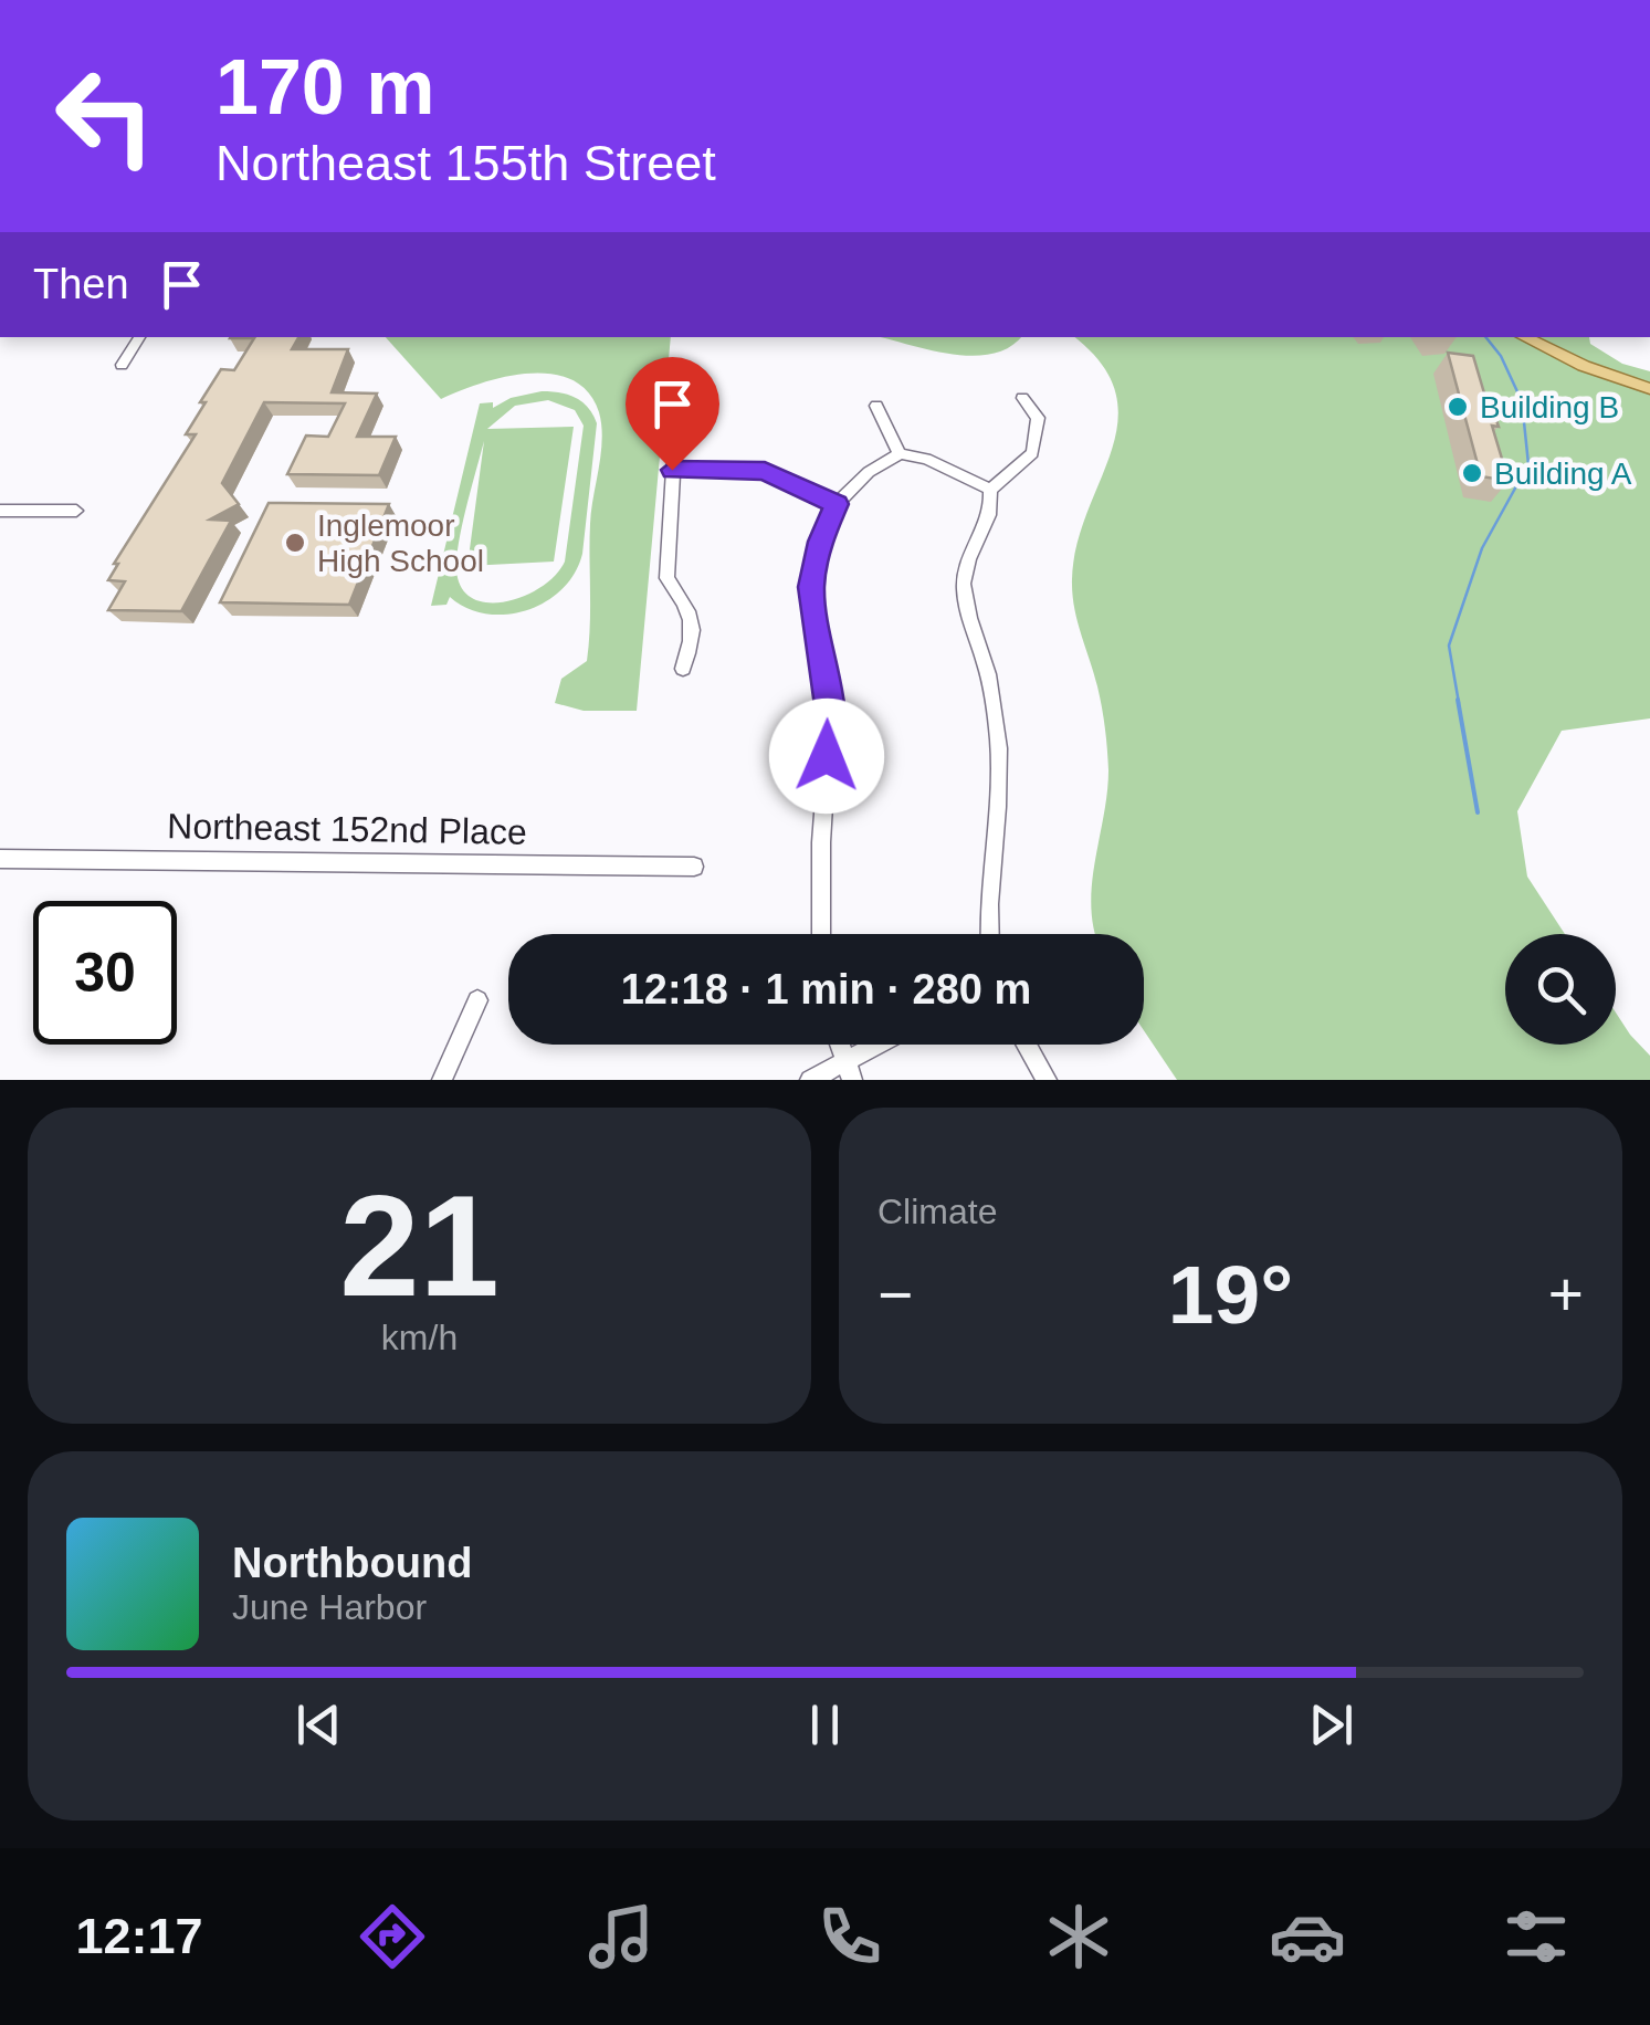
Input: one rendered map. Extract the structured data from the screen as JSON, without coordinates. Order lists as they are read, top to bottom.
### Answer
{
  "streets": {
    "street": ["Northeast 152nd Place"]
  },
  "places": ["Building B", "Building A", "Inglemoor High School"],
  "page": {
    "turn": ["170 m", "Northeast 155th Street"],
    "then": "Then",
    "limit": "30",
    "trip": "12:18 · 1 min · 280 m",
    "tile": [
      ["21", "km/h"],
      "Climate"
    ],
    "heat": ["−", "19°", "+"],
    "song": ["Northbound", "June Harbor"],
    "tabs": "12:17"
  }
}
